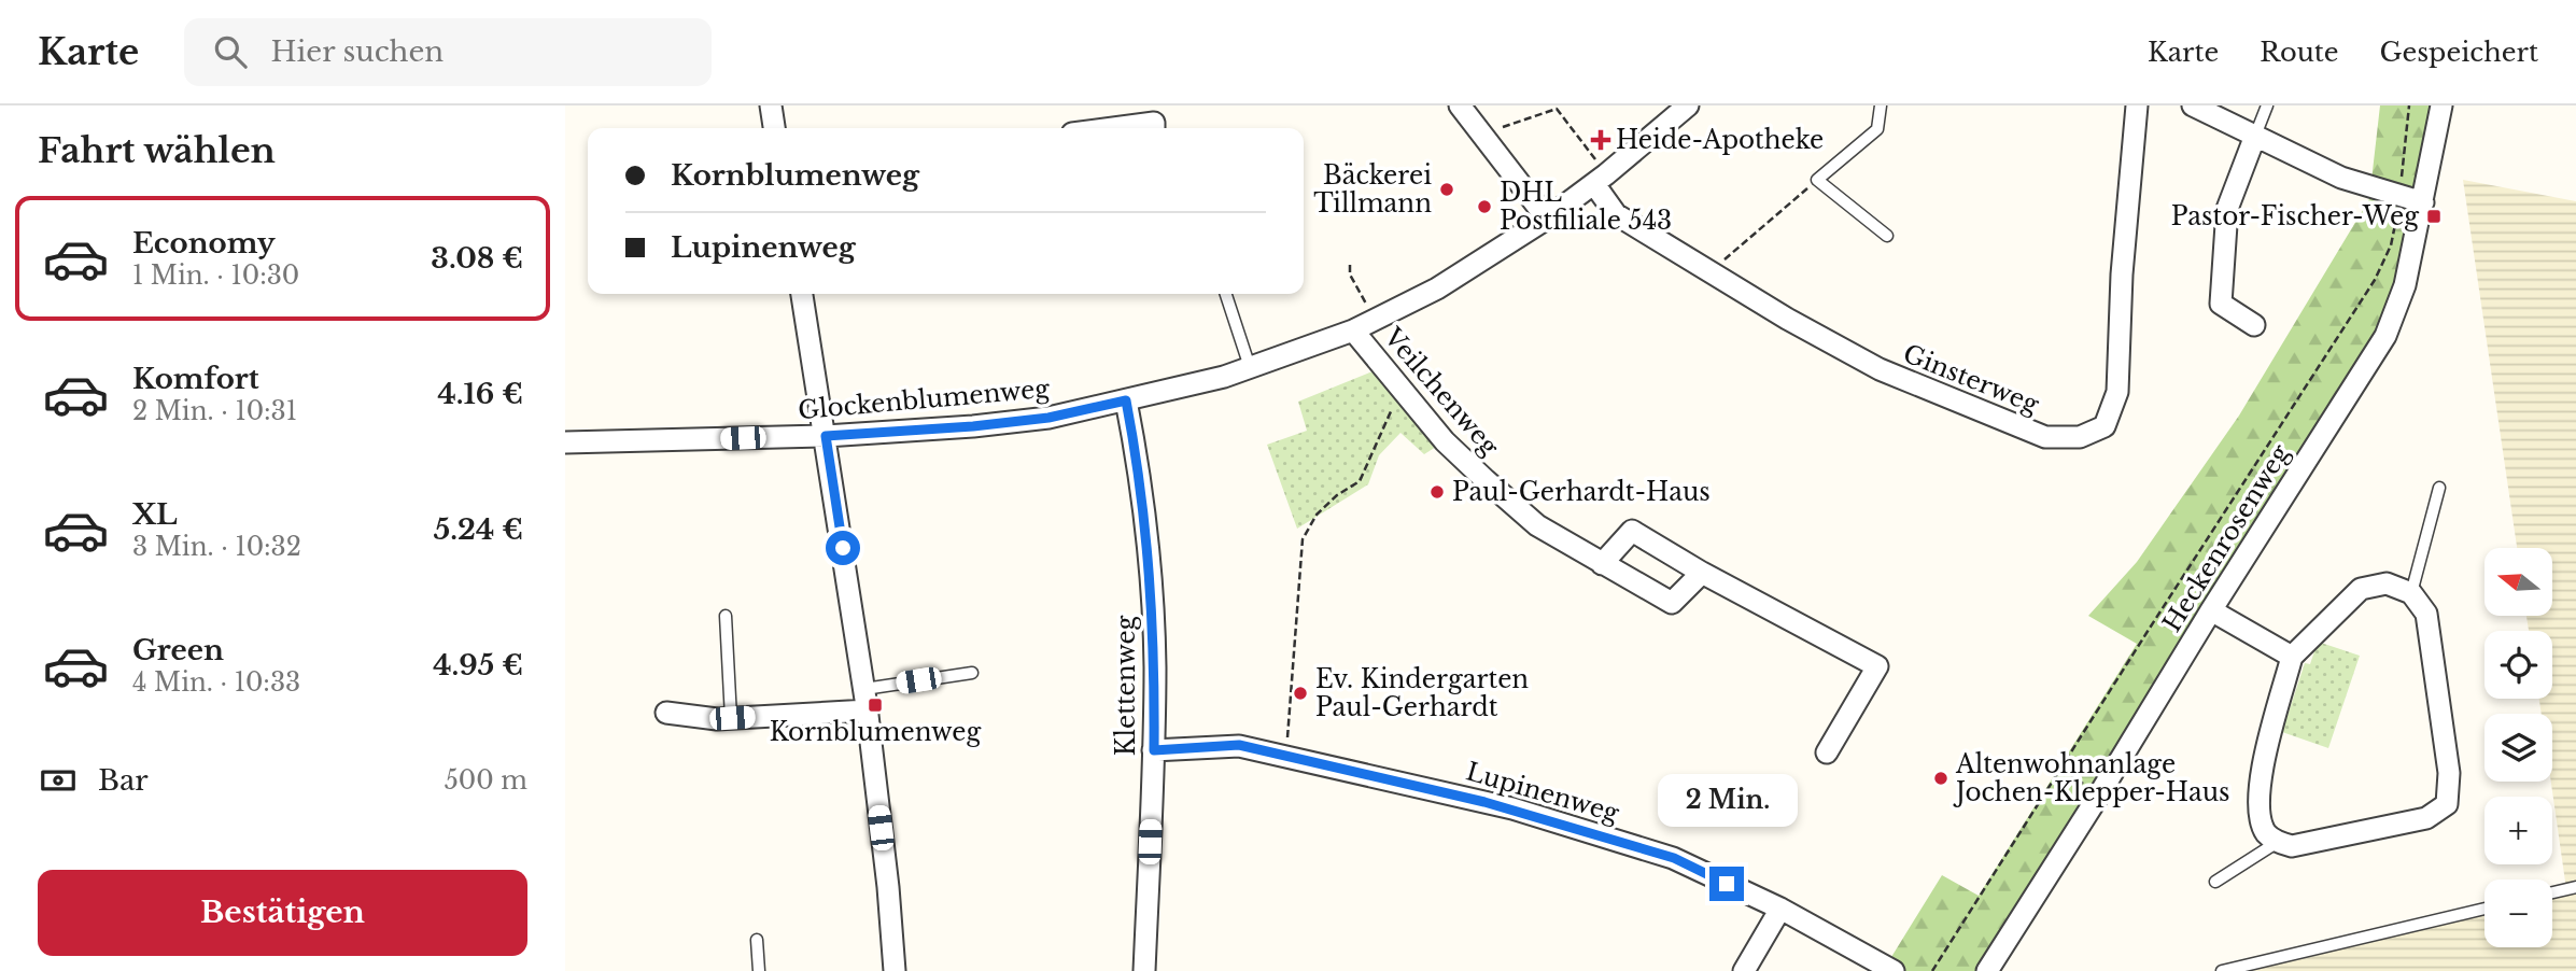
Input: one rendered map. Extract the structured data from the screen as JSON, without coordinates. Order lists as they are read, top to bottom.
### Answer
{
  "streets": {
    "street": [
      "Ginsterweg",
      "Veilchenweg",
      "Glockenblumenweg",
      "Heckenrosenweg",
      "Klettenweg",
      "Lupinenweg"
    ]
  },
  "crossings": [
    ["Ginsterweg", "Glockenblumenweg"],
    ["Veilchenweg", "Glockenblumenweg"],
    ["Glockenblumenweg", "Klettenweg"],
    ["Klettenweg", "Lupinenweg"]
  ],
  "places": {
    "health": ["Heide-Apotheke"],
    "other": [
      "Bäckerei Tillmann",
      "DHL Postfiliale 543",
      "Paul-Gerhardt-Haus",
      "Ev. Kindergarten Paul-Gerhardt",
      "Altenwohnanlage Jochen-Klepper-Haus"
    ],
    "transit": ["Pastor-Fischer-Weg", "Kornblumenweg"]
  },
  "north": "left",
  "page": {
    "header": "Karte",
    "search": "Hier suchen",
    "nav": ["Karte", "Route", "Gespeichert"],
    "heading": "Fahrt wählen",
    "banner": ["Kornblumenweg", "Lupinenweg"],
    "list": [
      {
        "name": "Economy",
        "note": "1 Min. · 10:30",
        "value": "3.08 €"
      },
      {
        "name": "Komfort",
        "note": "2 Min. · 10:31",
        "value": "4.16 €"
      },
      {
        "name": "XL",
        "note": "3 Min. · 10:32",
        "value": "5.24 €"
      },
      {
        "name": "Green",
        "note": "4 Min. · 10:33",
        "value": "4.95 €"
      }
    ],
    "map_buttons": ["+", "−"],
    "pay": ["Bar", "500 m"],
    "bubble": "2 Min.",
    "buttons": "Bestätigen"
  }
}
